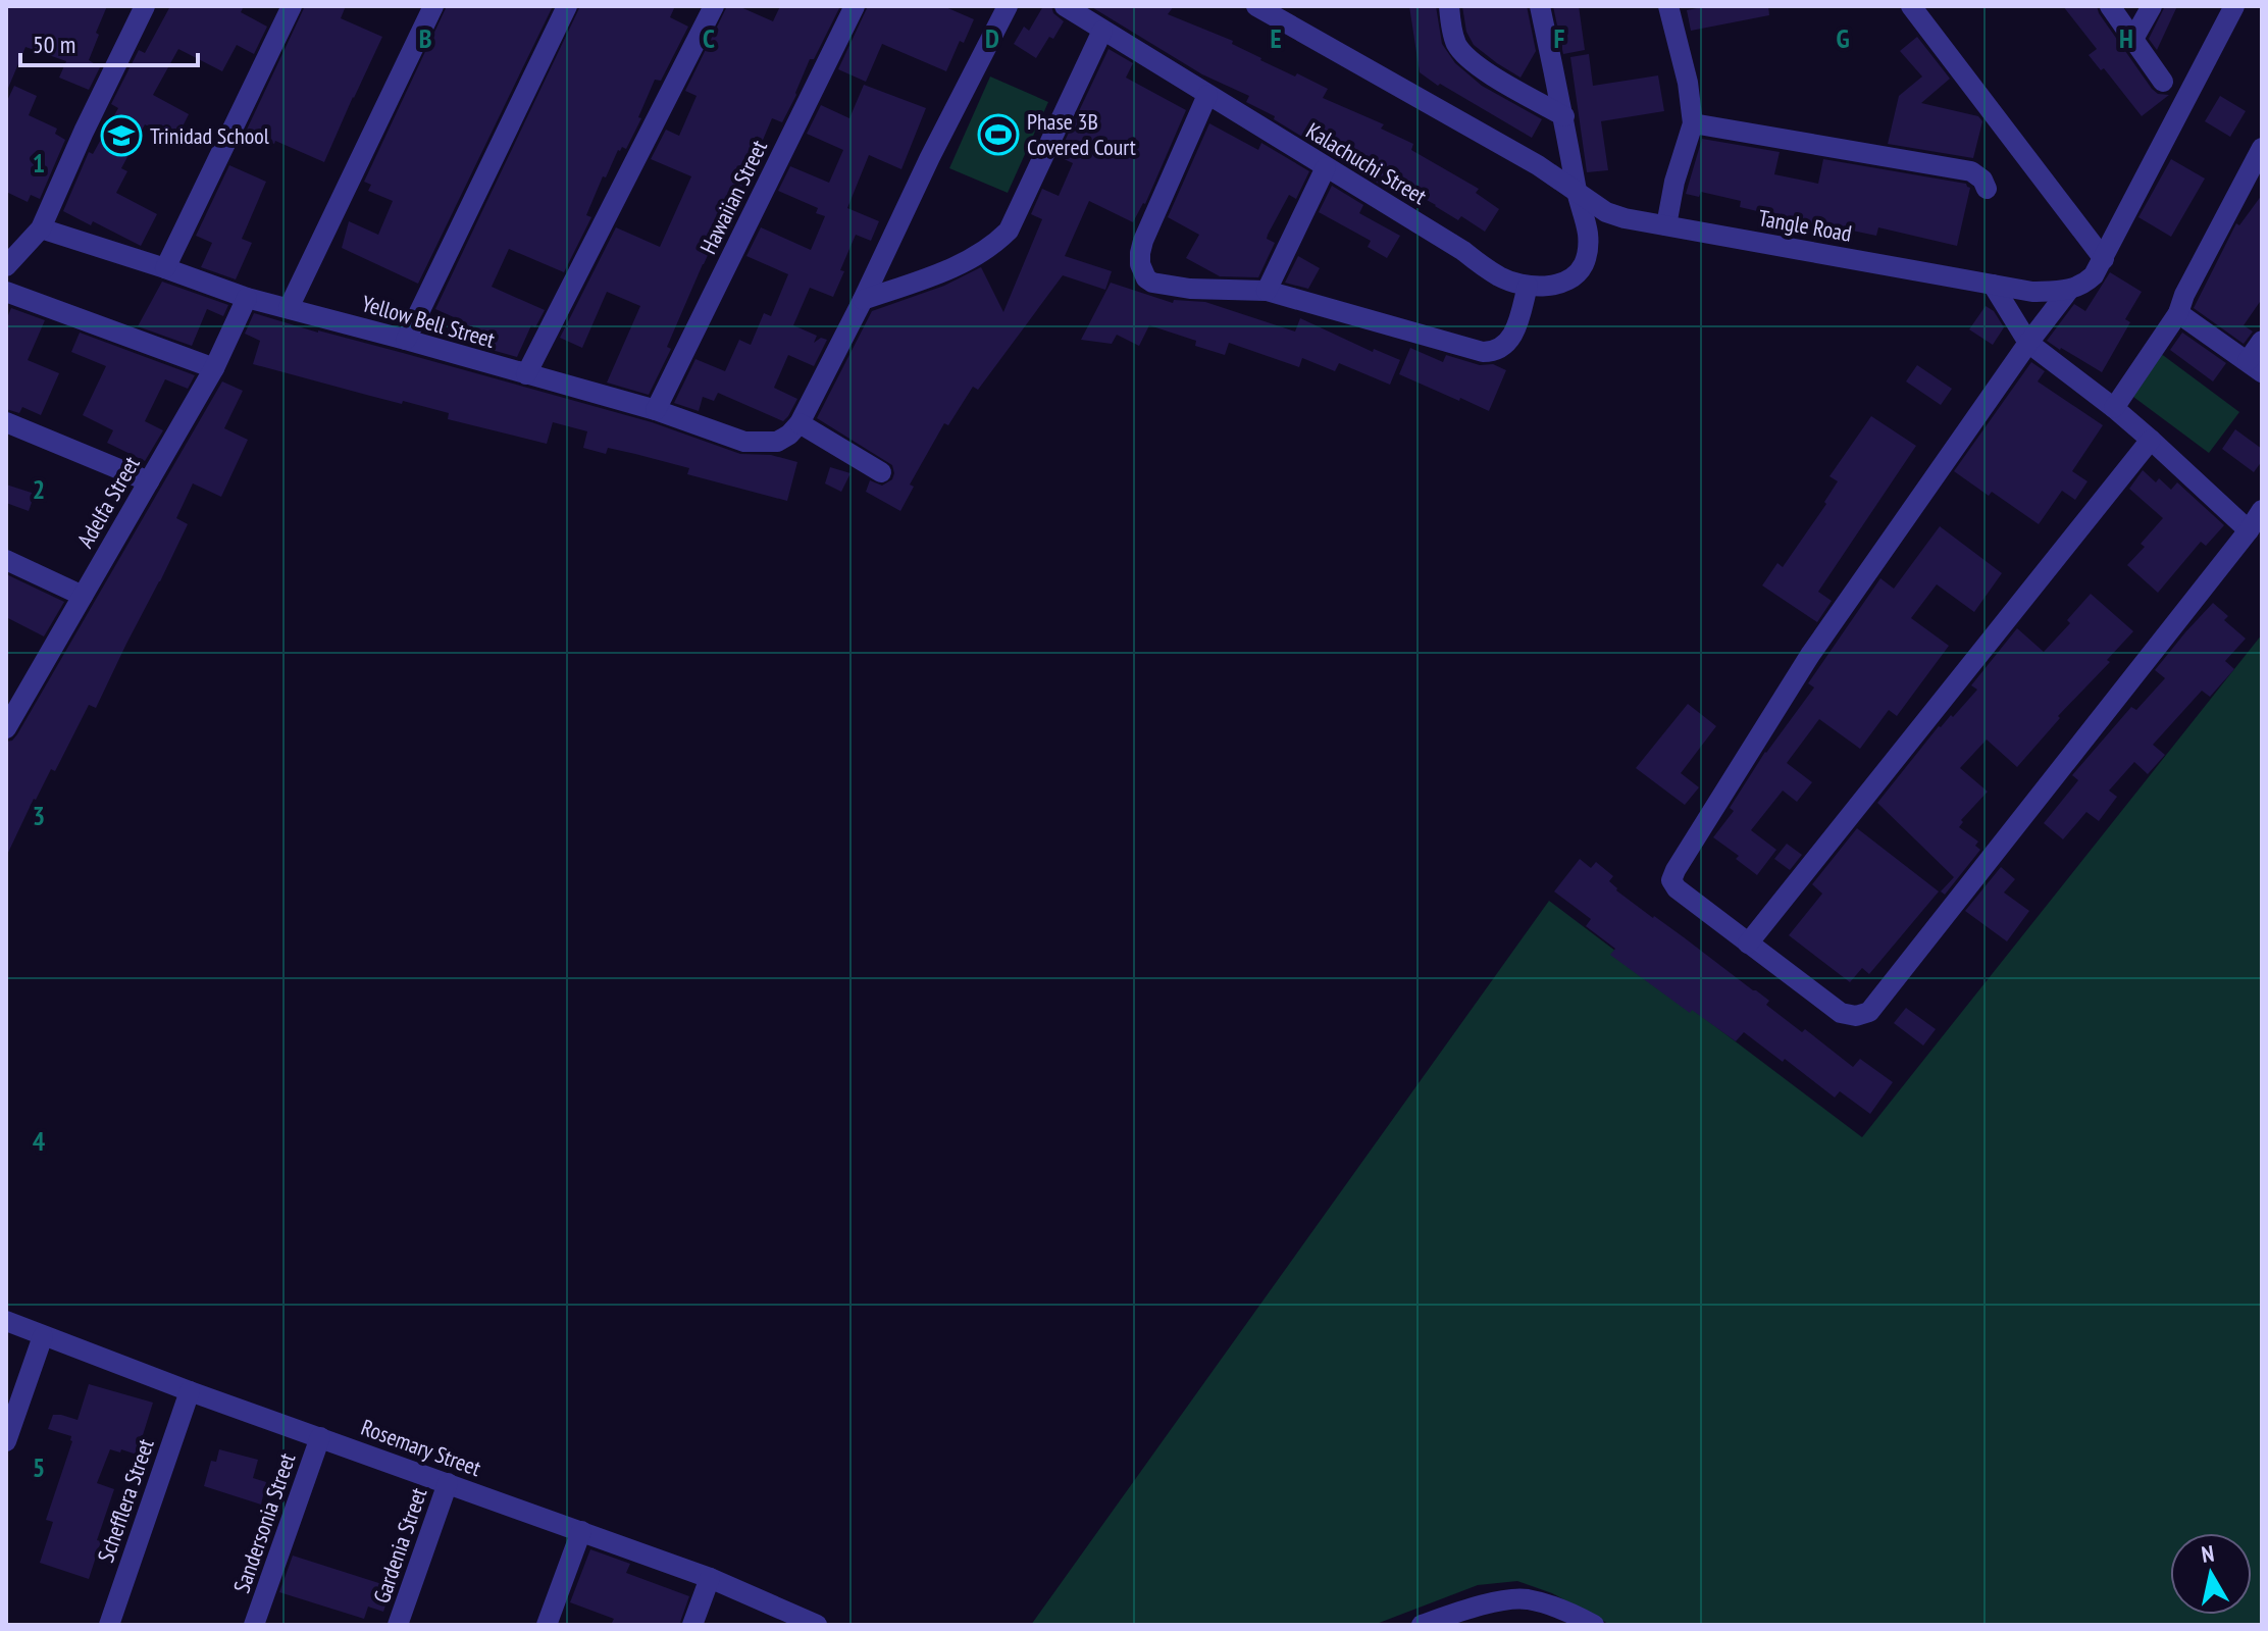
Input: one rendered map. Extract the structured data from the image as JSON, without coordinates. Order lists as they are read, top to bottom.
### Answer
{
  "streets": {
    "street": [
      "Kalachuchi Street",
      "Hawaiian Street",
      "Tangle Road",
      "Yellow Bell Street",
      "Adelfa Street",
      "Rosemary Street",
      "Schefflera Street",
      "Sandersonia Street",
      "Gardenia Street"
    ]
  },
  "crossings": [
    ["Hawaiian Street", "Yellow Bell Street"],
    ["Yellow Bell Street", "Adelfa Street"],
    ["Rosemary Street", "Schefflera Street"],
    ["Rosemary Street", "Sandersonia Street"],
    ["Rosemary Street", "Gardenia Street"]
  ],
  "places": {
    "sports": ["Phase 3B Covered Court"],
    "school or university": ["Trinidad School"]
  },
  "scale_bar": "50 m",
  "north": "top",
  "grid": {
    "columns": [
      "B",
      "C",
      "D",
      "E",
      "F",
      "G",
      "H"
    ],
    "rows": [
      "1",
      "2",
      "3",
      "4",
      "5"
    ]
  }
}
